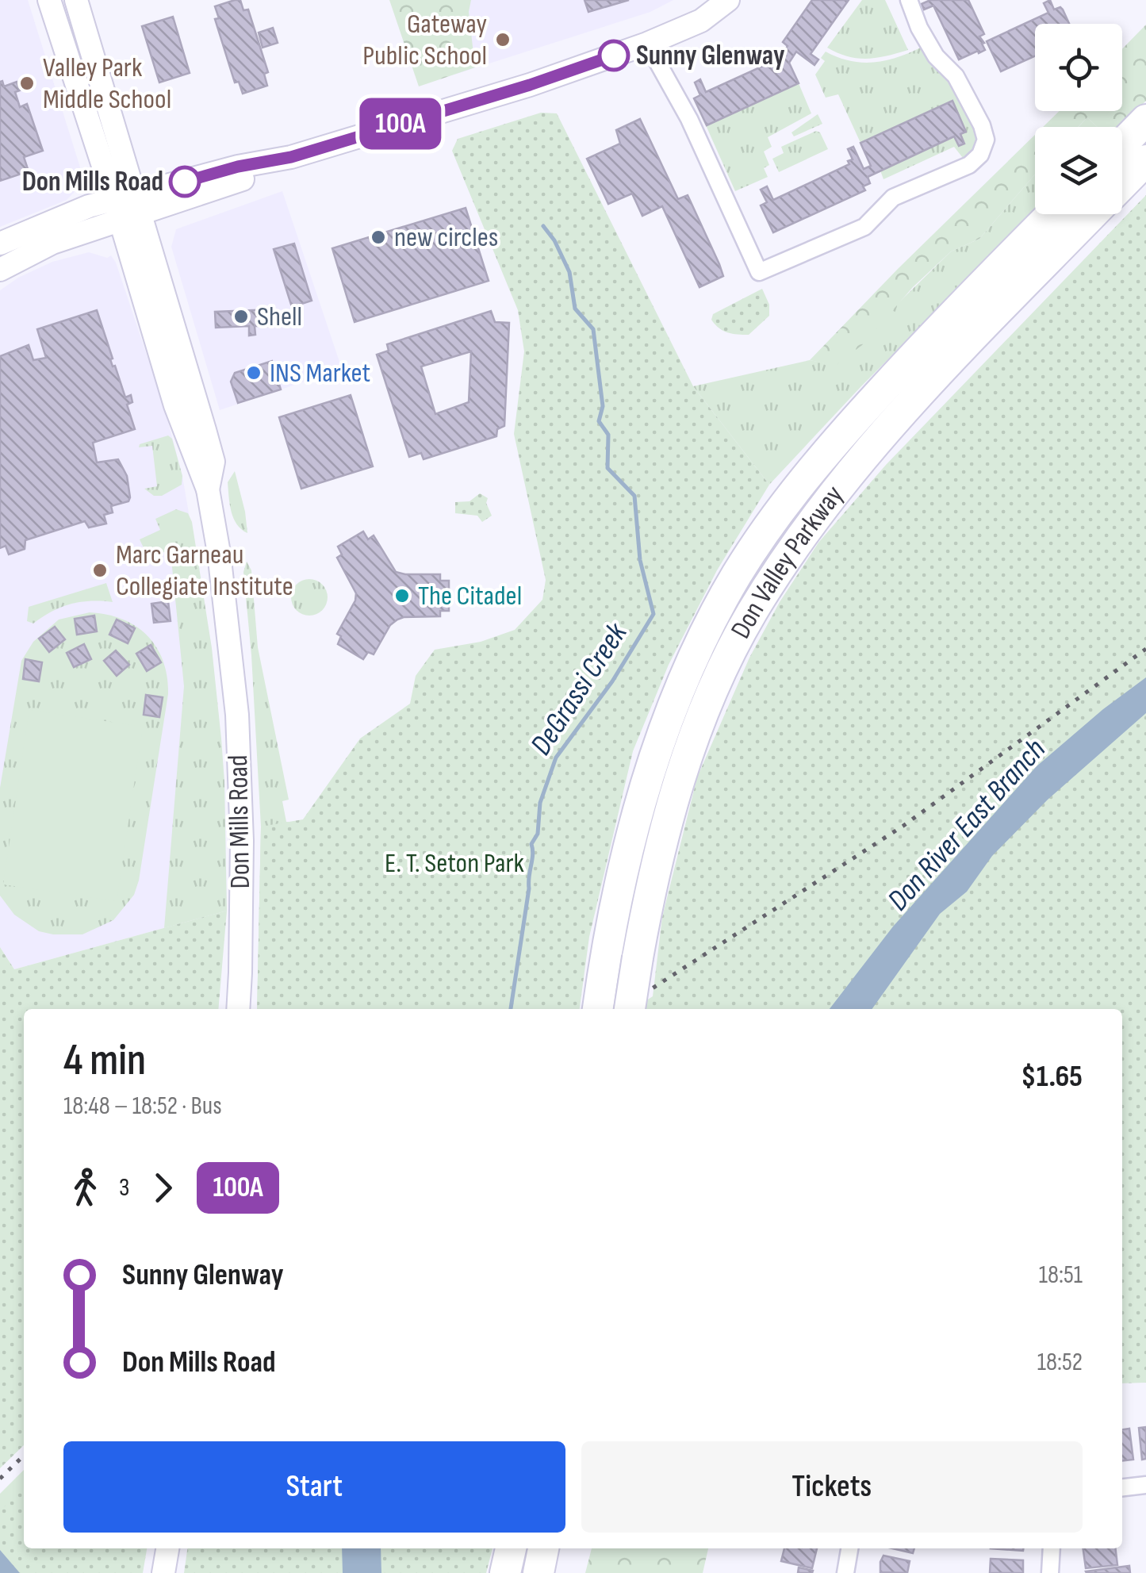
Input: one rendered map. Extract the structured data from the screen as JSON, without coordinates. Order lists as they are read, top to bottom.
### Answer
{
  "streets": {
    "highway": ["Don Valley Parkway"],
    "main road": ["Don Mills Road"]
  },
  "water": ["DeGrassi Creek", "Don River East Branch"],
  "parks": ["E. T. Seton Park"],
  "places": [
    "Gateway Public School",
    "Sunny Glenway",
    "Valley Park Middle School",
    "Don Mills Road",
    "new circles",
    "Shell",
    "INS Market",
    "Marc Garneau Collegiate Institute",
    "The Citadel"
  ],
  "lines": ["bus line 100A"],
  "page": {
    "on_map": "100A",
    "heading": ["4 min", "18:48 – 18:52 · Bus", "$1.65"],
    "legs": ["3", "100A"],
    "list": [
      {
        "name": "Sunny Glenway",
        "value": "18:51"
      },
      {
        "name": "Don Mills Road",
        "value": "18:52"
      }
    ],
    "buttons": ["Start", "Tickets"]
  }
}
